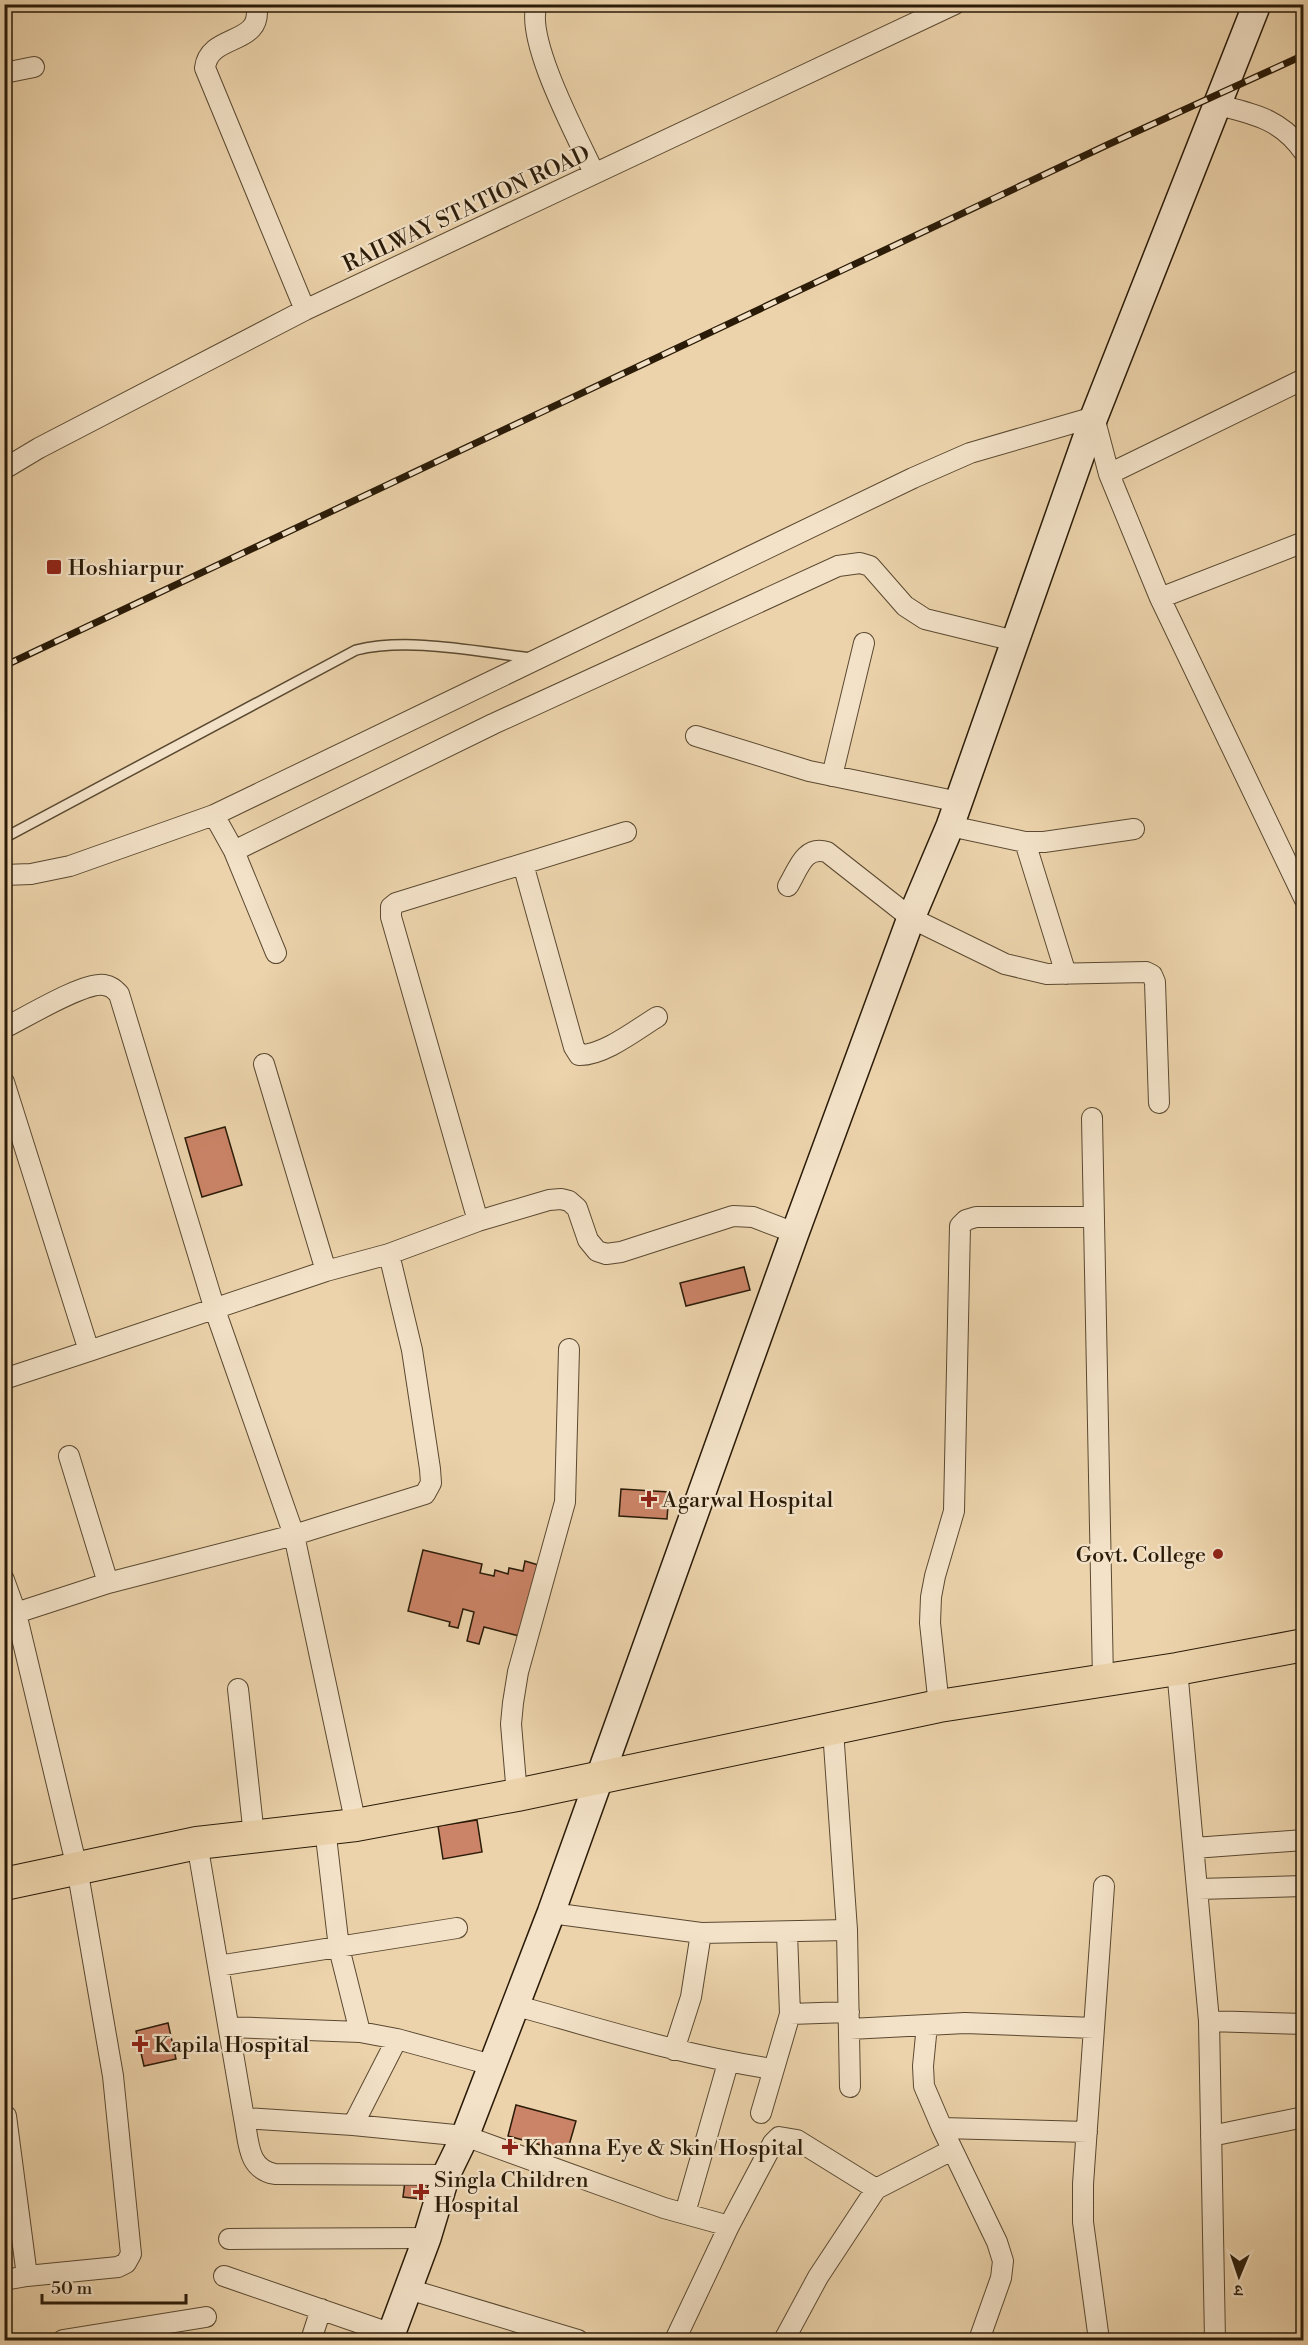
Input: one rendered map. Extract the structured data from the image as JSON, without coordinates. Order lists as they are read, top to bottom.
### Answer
{
  "streets": {
    "street": ["RAILWAY STATION ROAD"]
  },
  "places": {
    "transit": ["Hoshiarpur"],
    "health": [
      "Agarwal Hospital",
      "Kapila Hospital",
      "Khanna Eye & Skin Hospital",
      "Singla Children Hospital"
    ],
    "other": ["Govt. College"]
  },
  "scale_bar": "50 m",
  "north": "bottom"
}
